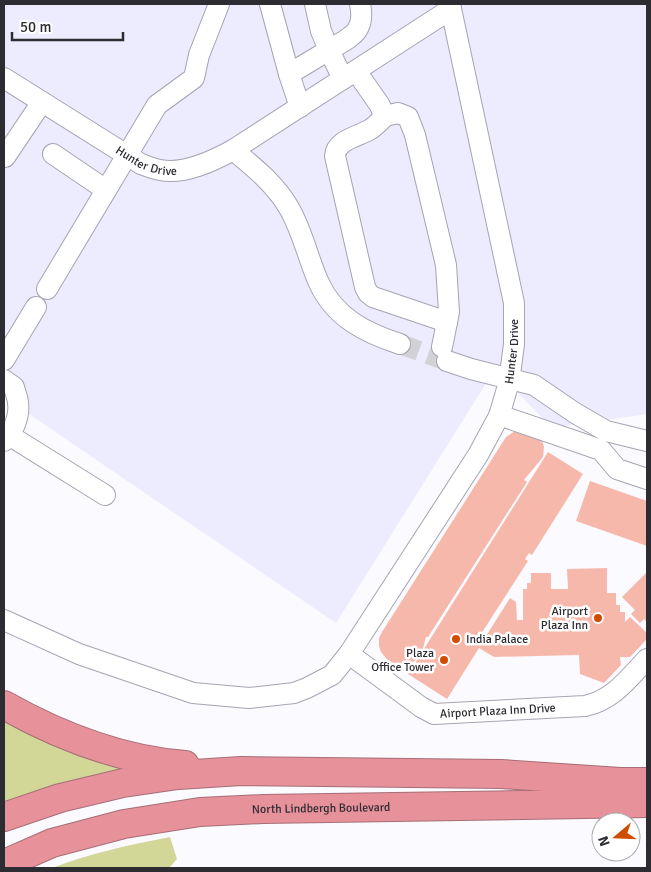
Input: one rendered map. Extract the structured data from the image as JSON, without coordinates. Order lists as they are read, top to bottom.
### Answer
{
  "streets": {
    "highway": ["North Lindbergh Boulevard"],
    "street": ["Hunter Drive", "Airport Plaza Inn Drive"]
  },
  "crossings": [
    ["Hunter Drive", "Airport Plaza Inn Drive"]
  ],
  "places": ["Airport Plaza Inn", "India Palace", "Plaza Office Tower"],
  "scale_bar": "50 m",
  "north": "left"
}
